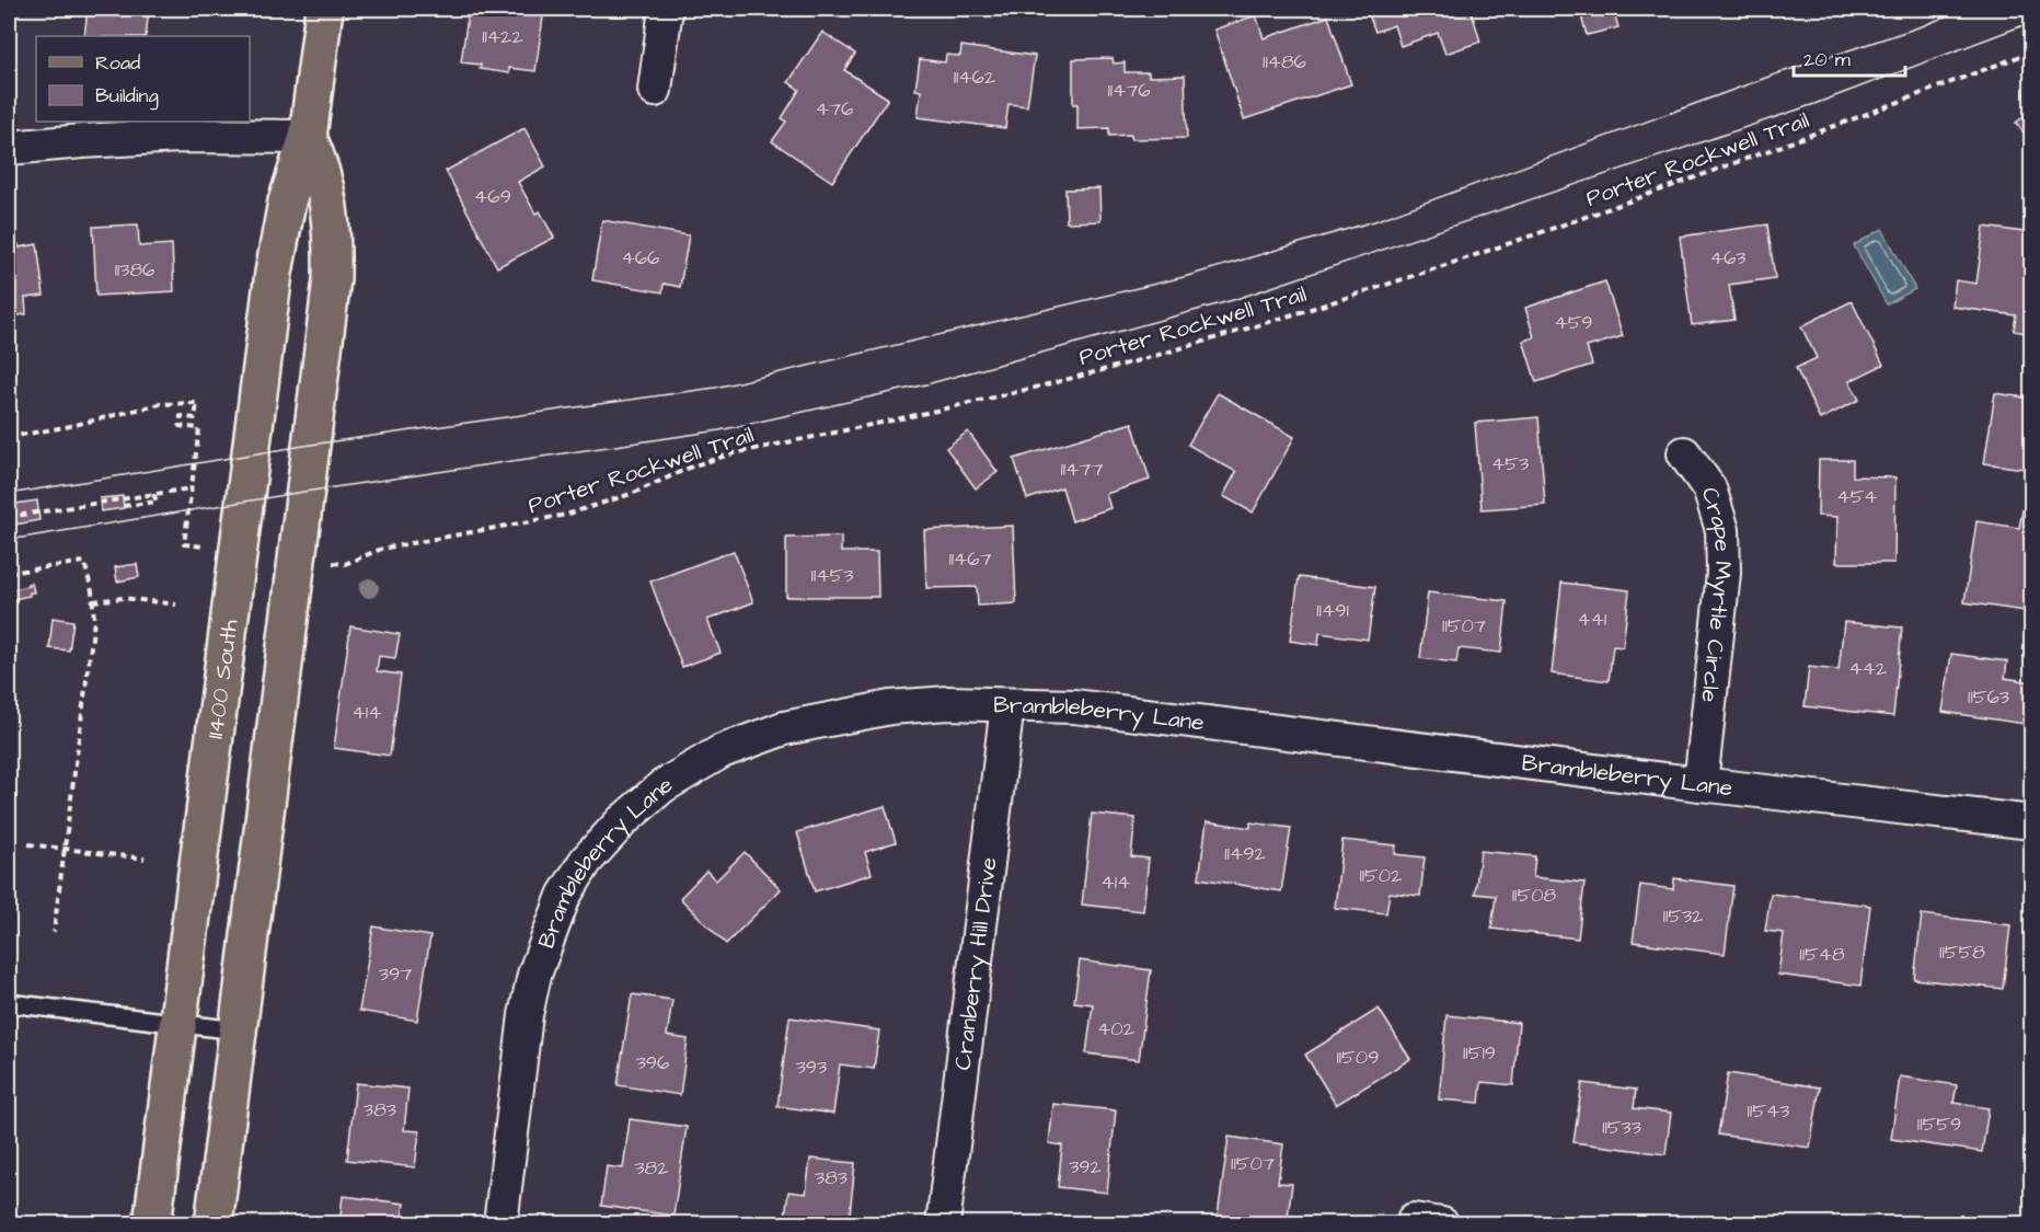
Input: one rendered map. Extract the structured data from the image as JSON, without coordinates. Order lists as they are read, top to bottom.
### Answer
{
  "streets": {
    "main road": ["11400 South"],
    "street": ["Crape Myrtle Circle", "Brambleberry Lane", "Cranberry Hill Drive"],
    "path": ["Porter Rockwell Trail"]
  },
  "crossings": [
    ["Crape Myrtle Circle", "Brambleberry Lane"],
    ["Brambleberry Lane", "Cranberry Hill Drive"]
  ],
  "house_numbers": [
    "11422",
    "11486",
    "11462",
    "11476",
    "476",
    "469",
    "466",
    "463",
    "11386",
    "459",
    "453",
    "11477",
    "454",
    "11467",
    "11453",
    "11491",
    "441",
    "11507",
    "442",
    "11563",
    "414",
    "11492",
    "11502",
    "414",
    "11508",
    "11532",
    "11558",
    "11548",
    "397",
    "402",
    "11519",
    "11509",
    "396",
    "393",
    "383",
    "11543",
    "11559",
    "11533",
    "11507",
    "392",
    "382",
    "383"
  ],
  "legend": ["Road", "Building"],
  "scale_bar": "20 m"
}
